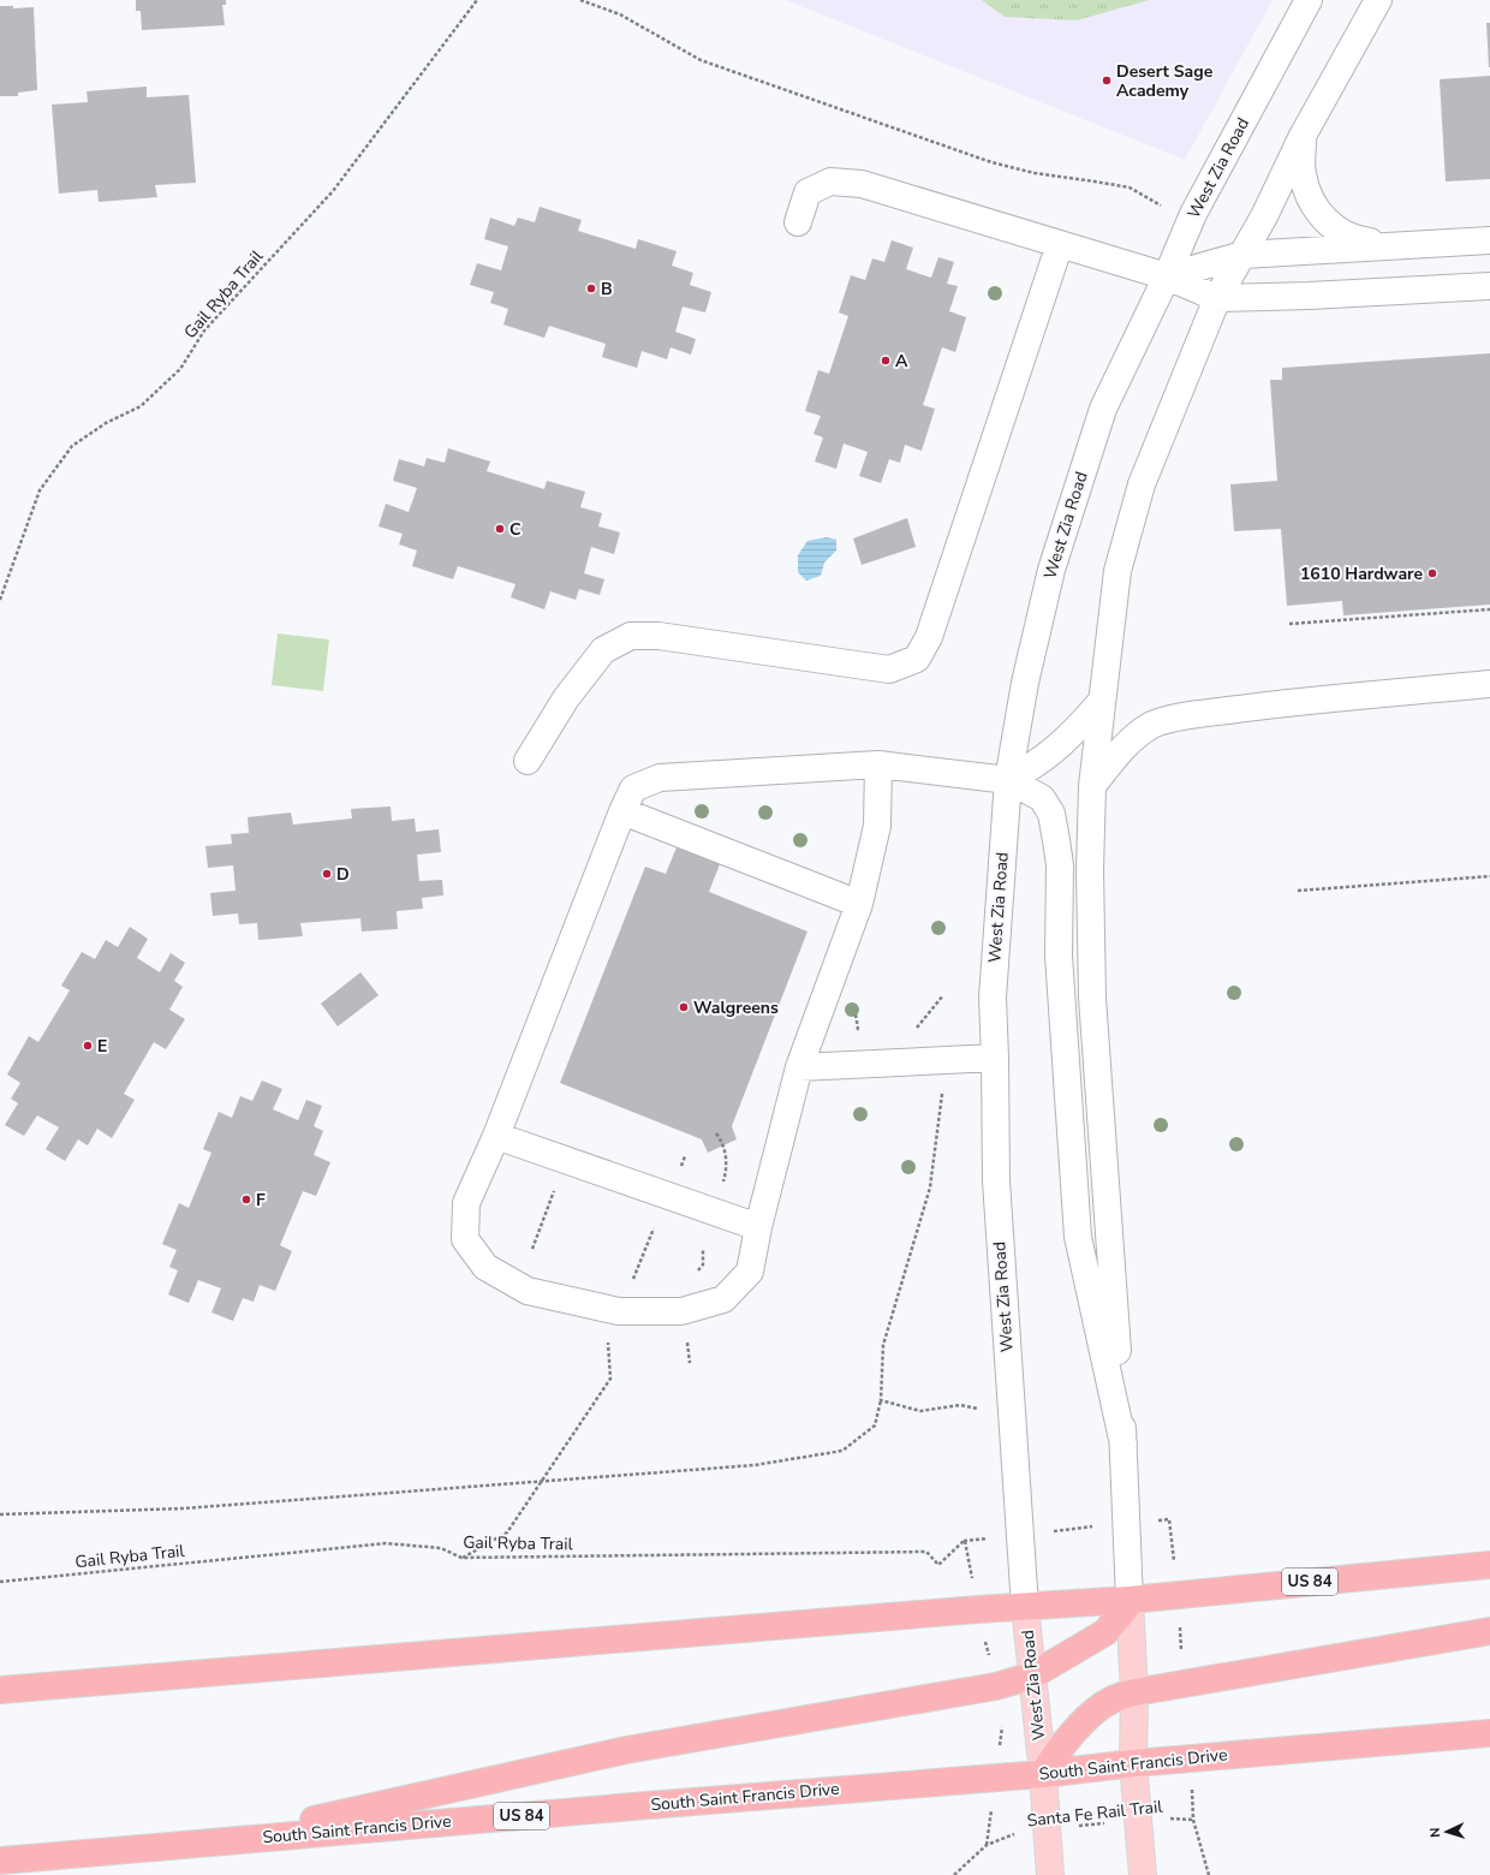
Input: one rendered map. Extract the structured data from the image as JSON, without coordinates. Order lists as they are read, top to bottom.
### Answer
{
  "streets": {
    "highway": ["US 84", "South Saint Francis Drive"],
    "main road": ["West Zia Road"],
    "path": ["Gail Ryba Trail", "Santa Fe Rail Trail"]
  },
  "crossings": [
    ["West Zia Road", "Gail Ryba Trail"],
    ["West Zia Road", "US 84"],
    ["West Zia Road", "South Saint Francis Drive"],
    ["West Zia Road", "Santa Fe Rail Trail"]
  ],
  "places": [
    "Desert Sage Academy",
    "B",
    "A",
    "C",
    "1610 Hardware",
    "D",
    "Walgreens",
    "E",
    "F"
  ],
  "north": "left"
}
